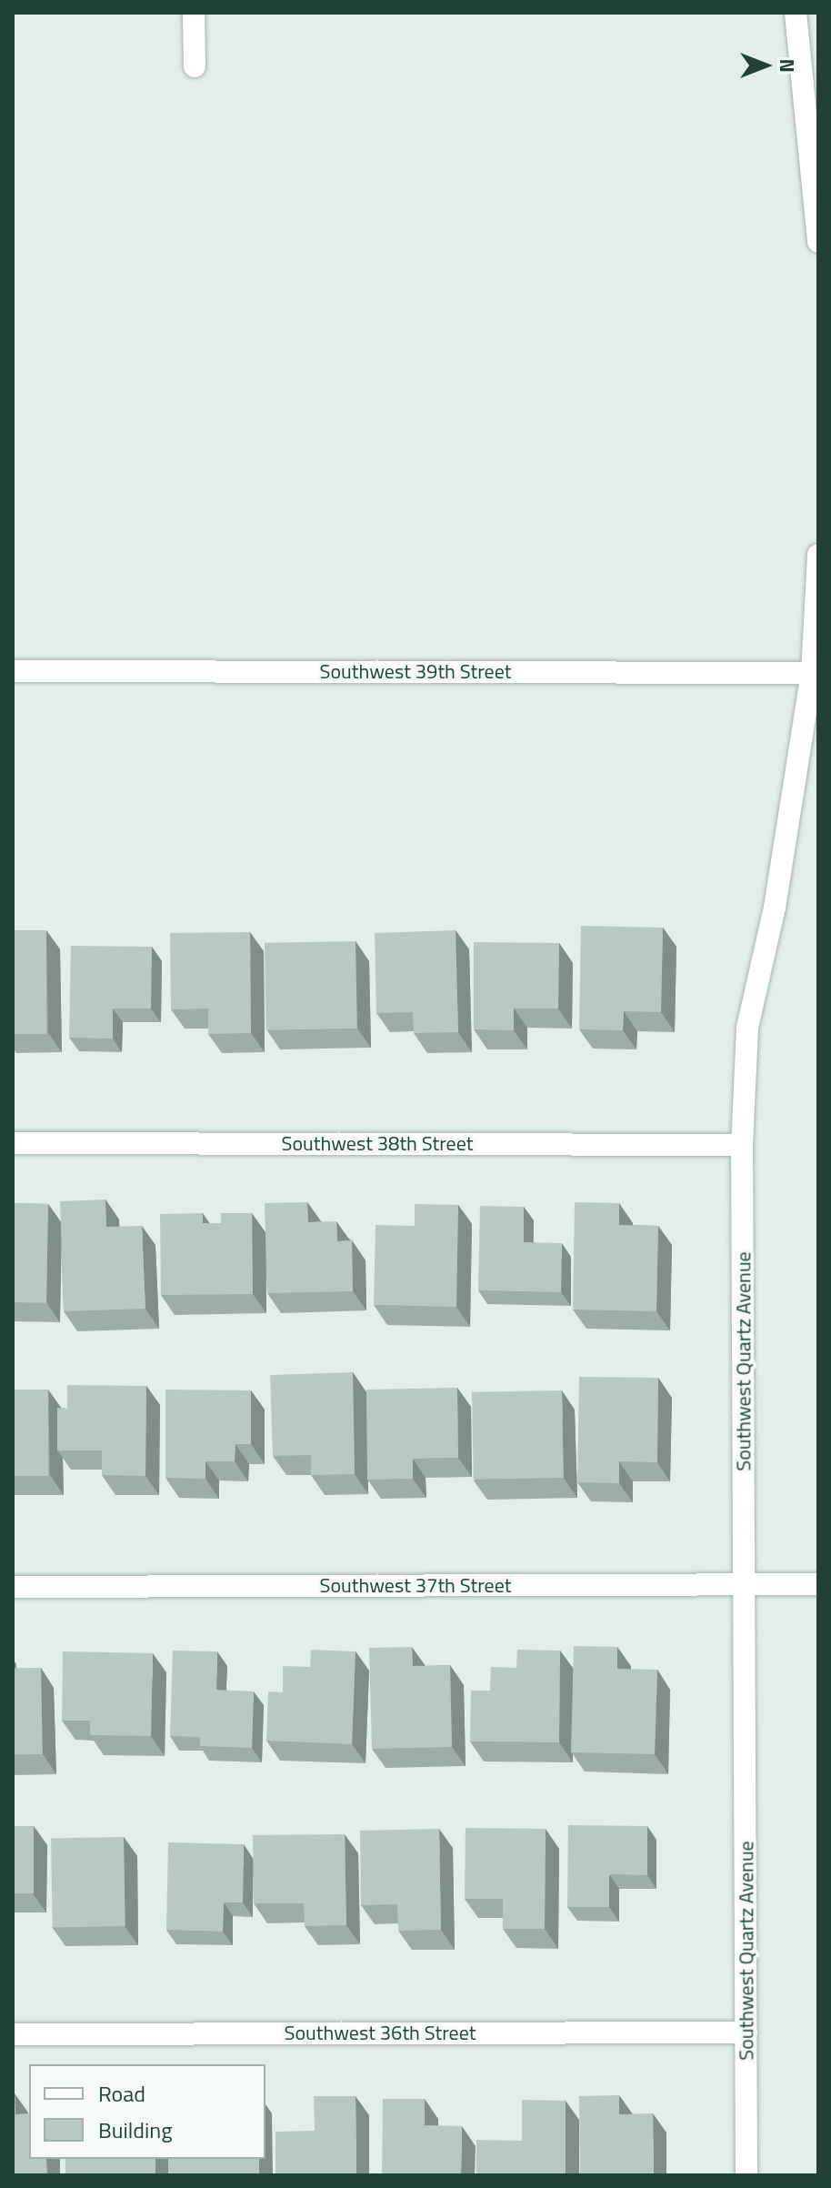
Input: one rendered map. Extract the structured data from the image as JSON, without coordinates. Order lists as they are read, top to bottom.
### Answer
{
  "streets": {
    "street": [
      "Southwest 39th Street",
      "Southwest 38th Street",
      "Southwest Quartz Avenue",
      "Southwest 37th Street",
      "Southwest 36th Street"
    ]
  },
  "crossings": [
    ["Southwest 39th Street", "Southwest Quartz Avenue"],
    ["Southwest 38th Street", "Southwest Quartz Avenue"],
    ["Southwest Quartz Avenue", "Southwest 37th Street"],
    ["Southwest Quartz Avenue", "Southwest 36th Street"]
  ],
  "legend": ["Road", "Building"],
  "north": "right"
}
